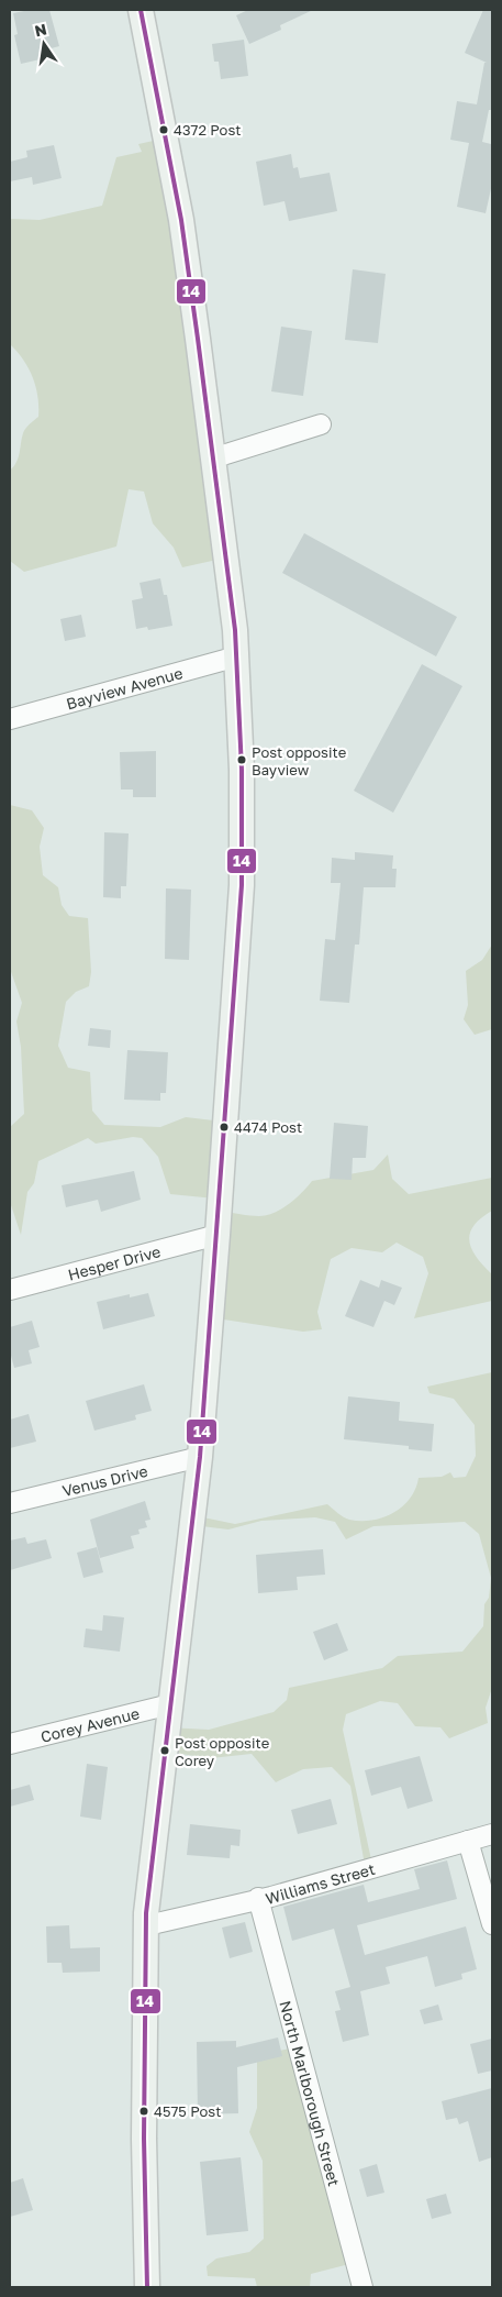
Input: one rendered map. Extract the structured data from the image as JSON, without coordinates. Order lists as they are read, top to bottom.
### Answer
{
  "streets": {
    "street": [
      "Bayview Avenue",
      "Hesper Drive",
      "Venus Drive",
      "Corey Avenue",
      "Williams Street",
      "North Marlborough Street"
    ]
  },
  "crossings": [
    ["Williams Street", "North Marlborough Street"]
  ],
  "places": [
    "4372 Post",
    "Post opposite Bayview",
    "4474 Post",
    "Post opposite Corey",
    "4575 Post"
  ],
  "lines": ["transit line 14"],
  "north": "top"
}
